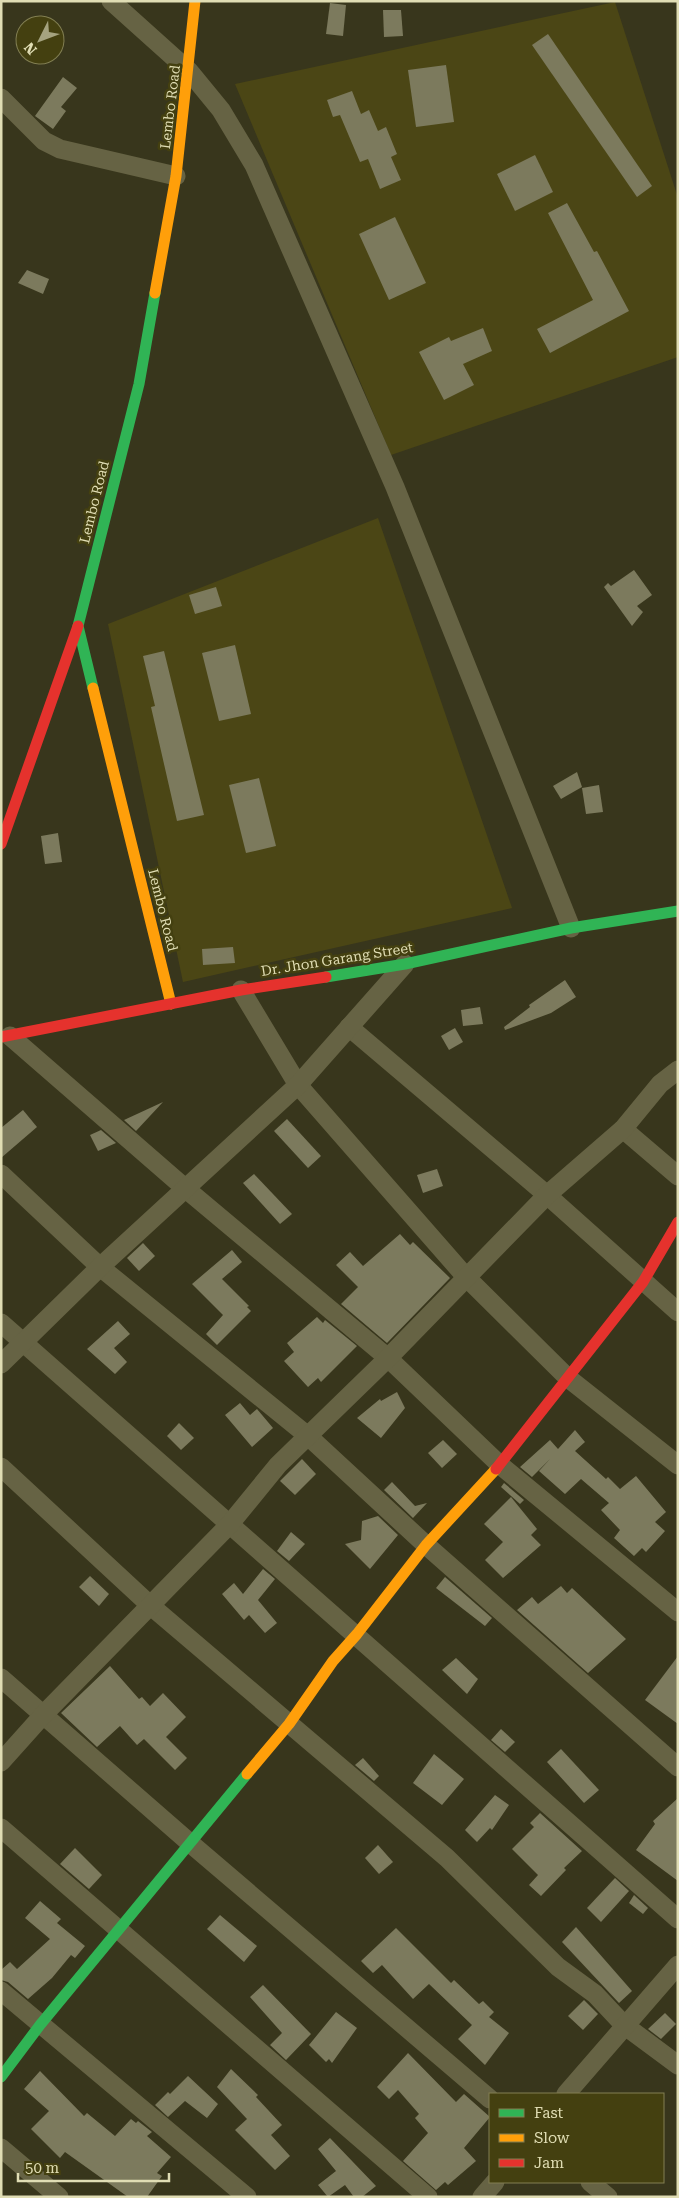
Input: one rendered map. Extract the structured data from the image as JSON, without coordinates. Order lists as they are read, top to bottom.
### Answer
{
  "streets": {
    "street": ["Lembo Road", "Dr. Jhon Garang Street"]
  },
  "crossings": [
    ["Lembo Road", "Dr. Jhon Garang Street"]
  ],
  "legend": ["Fast", "Slow", "Jam"],
  "scale_bar": "50 m",
  "north": "bottom left"
}
